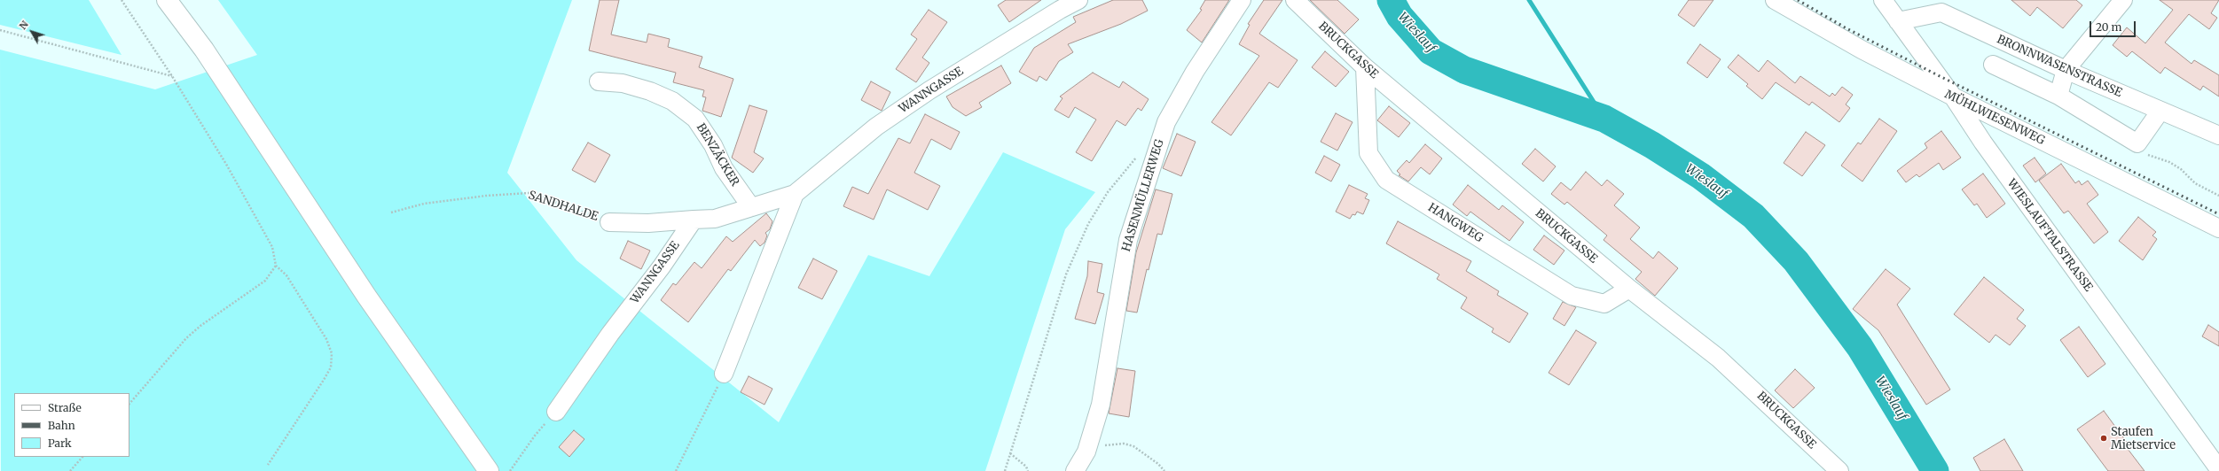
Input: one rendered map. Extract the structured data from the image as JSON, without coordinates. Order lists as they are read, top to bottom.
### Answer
{
  "streets": {
    "street": [
      "BRUCKGASSE",
      "BRONNWASENSTRASSE",
      "WANNGASSE",
      "MÜHLWIESENWEG",
      "BENZÄCKER",
      "HASENMÜLLERWEG",
      "SANDHALDE",
      "HANGWEG",
      "WIESLAUFTALSTRASSE"
    ]
  },
  "crossings": [
    ["BRUCKGASSE", "HANGWEG"],
    ["BRONNWASENSTRASSE", "WIESLAUFTALSTRASSE"],
    ["WANNGASSE", "BENZÄCKER"],
    ["WANNGASSE", "SANDHALDE"],
    ["MÜHLWIESENWEG", "WIESLAUFTALSTRASSE"]
  ],
  "water": ["Wieslauf"],
  "places": ["Staufen Mietservice"],
  "legend": ["Straße", "Bahn", "Park"],
  "scale_bar": "20 m",
  "north": "top left"
}
